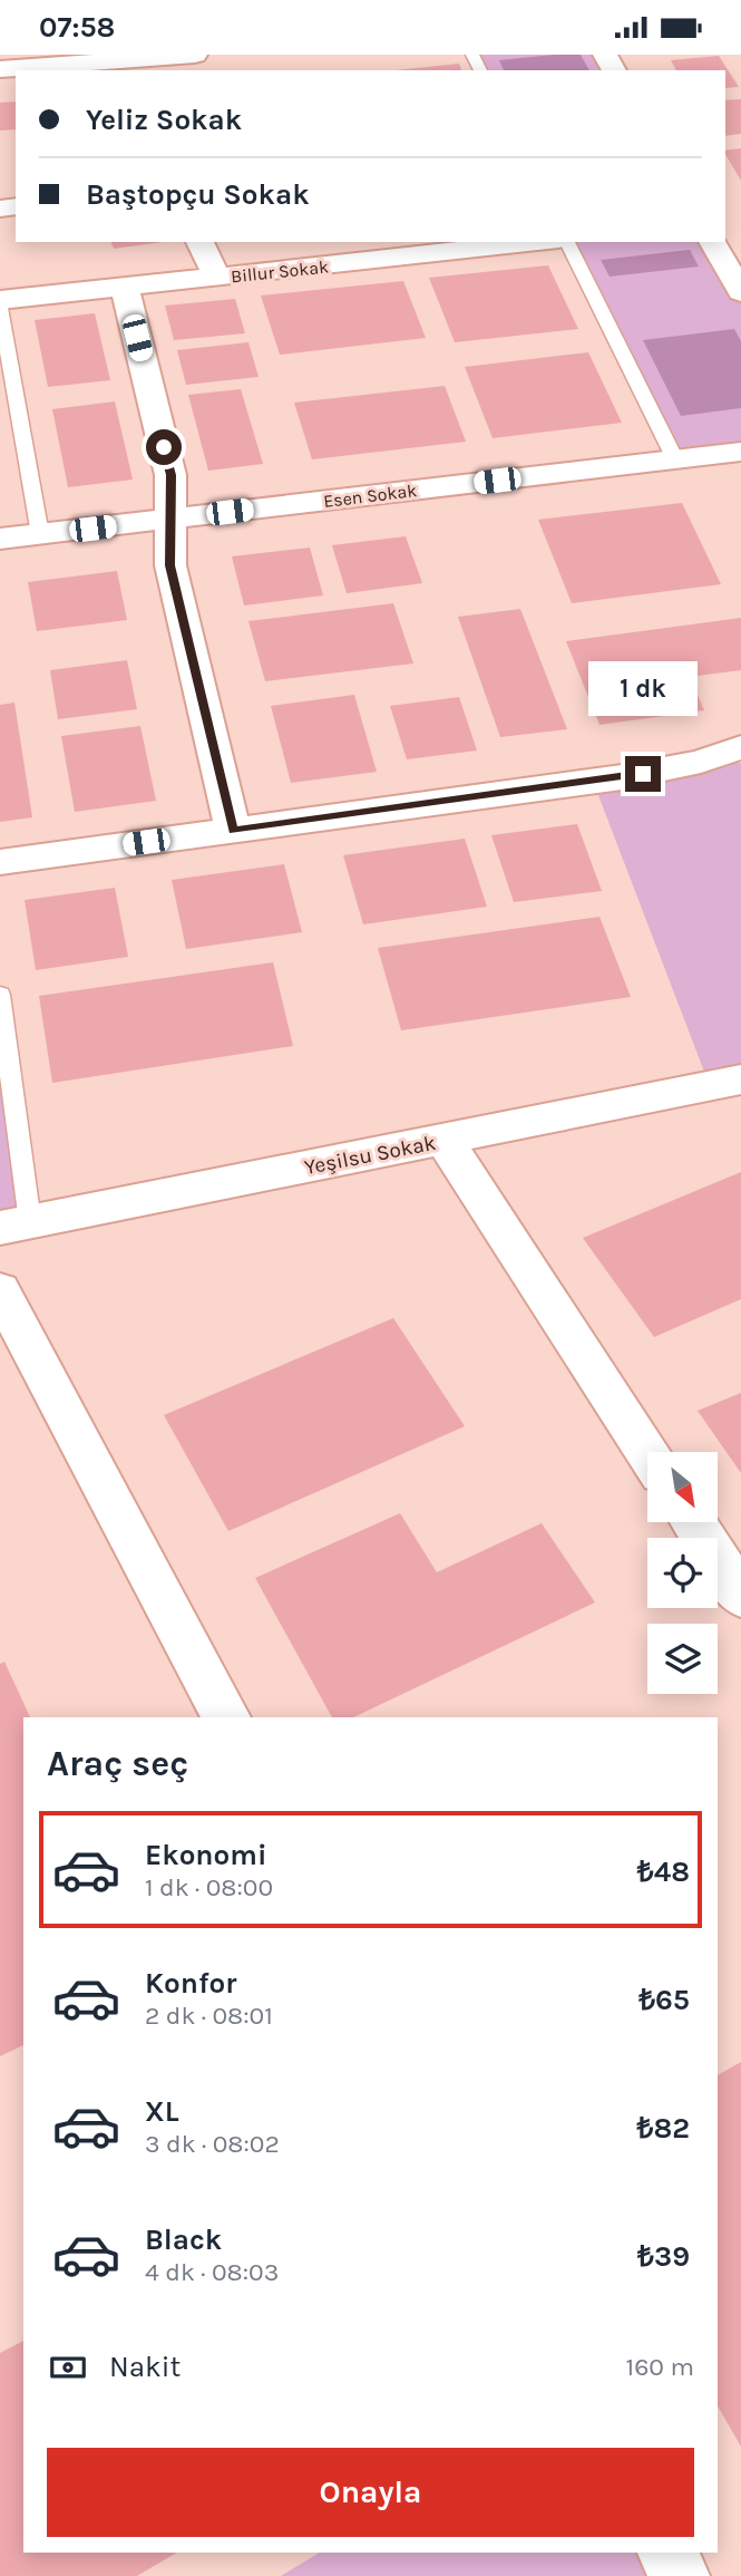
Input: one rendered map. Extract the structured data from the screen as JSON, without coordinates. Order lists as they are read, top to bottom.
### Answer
{
  "streets": {
    "street": ["Billur Sokak", "Esen Sokak", "Yeşilsu Sokak"]
  },
  "north": "bottom right",
  "page": {
    "status": "07:58",
    "banner": ["Yeliz Sokak", "Baştopçu Sokak"],
    "bubble": "1 dk",
    "heading": "Araç seç",
    "list": [
      {
        "name": "Ekonomi",
        "note": "1 dk · 08:00",
        "value": "₺48"
      },
      {
        "name": "Konfor",
        "note": "2 dk · 08:01",
        "value": "₺65"
      },
      {
        "name": "XL",
        "note": "3 dk · 08:02",
        "value": "₺82"
      },
      {
        "name": "Black",
        "note": "4 dk · 08:03",
        "value": "₺39"
      }
    ],
    "pay": ["Nakit", "160 m"],
    "buttons": "Onayla"
  }
}
